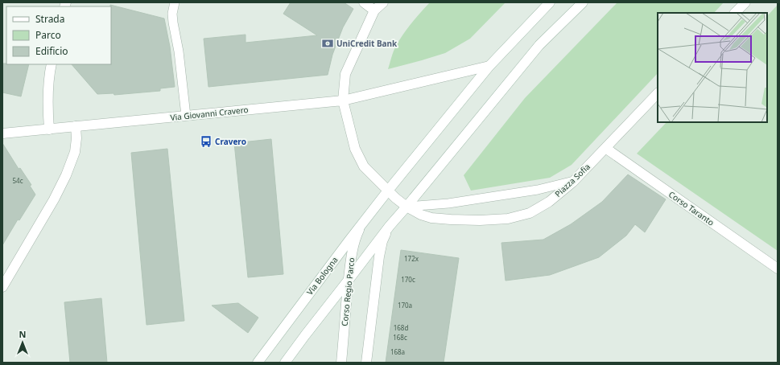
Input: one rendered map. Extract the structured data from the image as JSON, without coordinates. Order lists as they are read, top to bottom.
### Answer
{
  "streets": {
    "street": [
      "Via Giovanni Cravero",
      "Piazza Sofia",
      "Corso Taranto",
      "Via Bologna",
      "Corso Regio Parco"
    ]
  },
  "crossings": [
    ["Via Giovanni Cravero", "Piazza Sofia"],
    ["Piazza Sofia", "Corso Taranto"],
    ["Piazza Sofia", "Via Bologna"],
    ["Via Bologna", "Corso Regio Parco"]
  ],
  "places": {
    "bank": ["UniCredit Bank"],
    "bus stop": ["Cravero"]
  },
  "house_numbers": [
    "54c",
    "172x",
    "170c",
    "170a",
    "168d",
    "168c",
    "168a"
  ],
  "legend": ["Strada", "Parco", "Edificio"],
  "north": "top"
}
